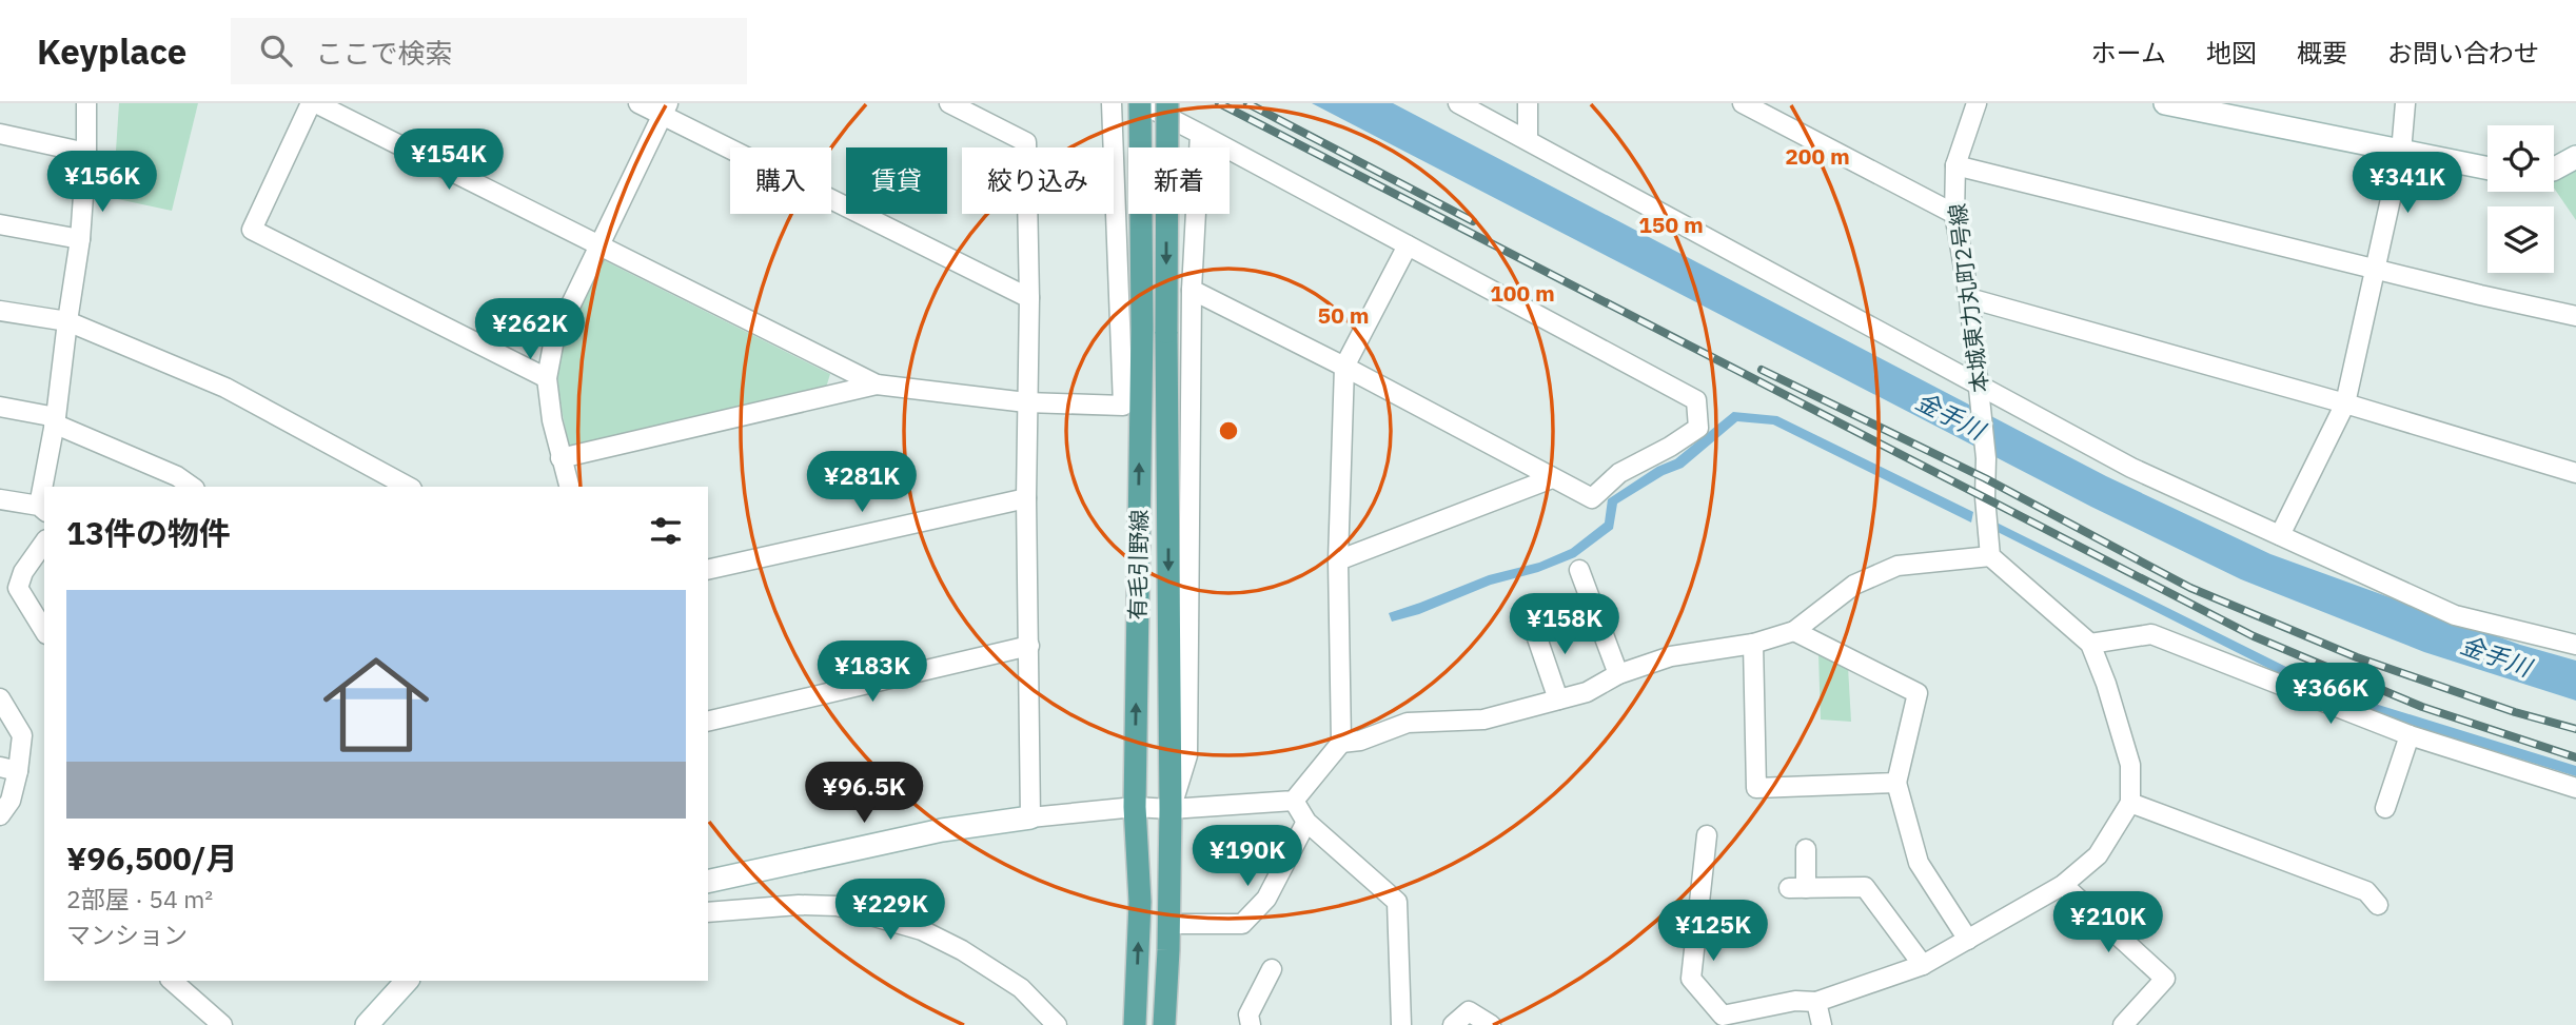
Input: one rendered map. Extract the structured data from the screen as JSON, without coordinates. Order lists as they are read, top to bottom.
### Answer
{
  "streets": {
    "main road": ["有毛引野線"],
    "street": ["本城東力丸町2号線"]
  },
  "water": ["金手川"],
  "page": {
    "header": "Keyplace",
    "search": "ここで検索",
    "nav": [
      "ホーム",
      "地図",
      "概要",
      "お問い合わせ"
    ],
    "price": [
      "¥154K",
      "¥156K",
      "¥341K",
      "¥262K",
      "¥281K",
      "¥158K",
      "¥183K",
      "¥366K",
      "¥96.5K",
      "¥190K",
      "¥229K",
      "¥210K",
      "¥125K"
    ],
    "chip": [
      "購入",
      "賃貸",
      "絞り込み",
      "新着"
    ],
    "heading": "13件の物件",
    "list": [
      {
        "name": "¥96,500/月",
        "note": "2部屋 · 54 m² · マンション"
      }
    ]
  },
  "rings": [
    "200 m",
    "150 m",
    "100 m",
    "50 m"
  ]
}
